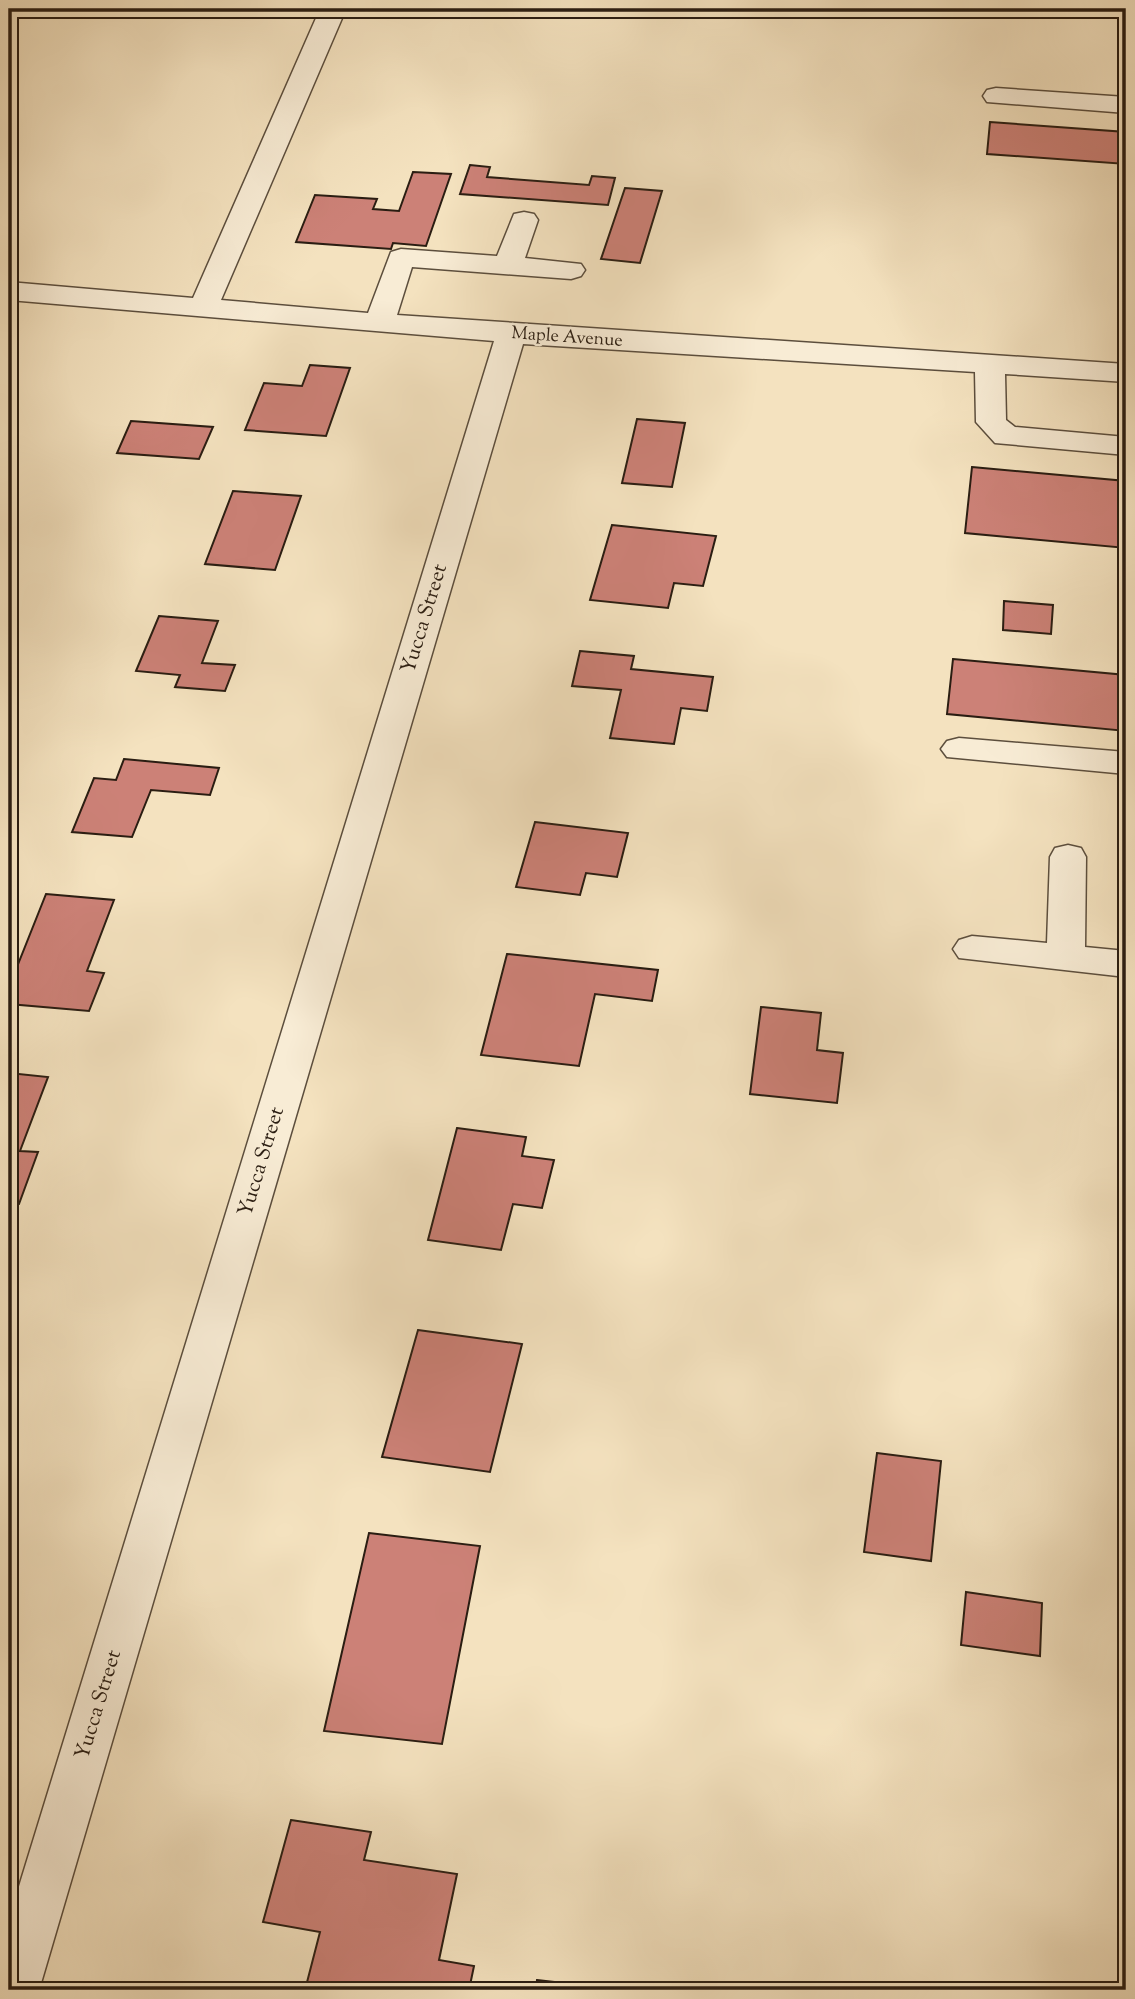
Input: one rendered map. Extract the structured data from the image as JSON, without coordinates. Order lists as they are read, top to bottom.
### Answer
{
  "streets": {
    "street": ["Maple Avenue", "Yucca Street"]
  },
  "crossings": [
    ["Maple Avenue", "Yucca Street"]
  ]
}
